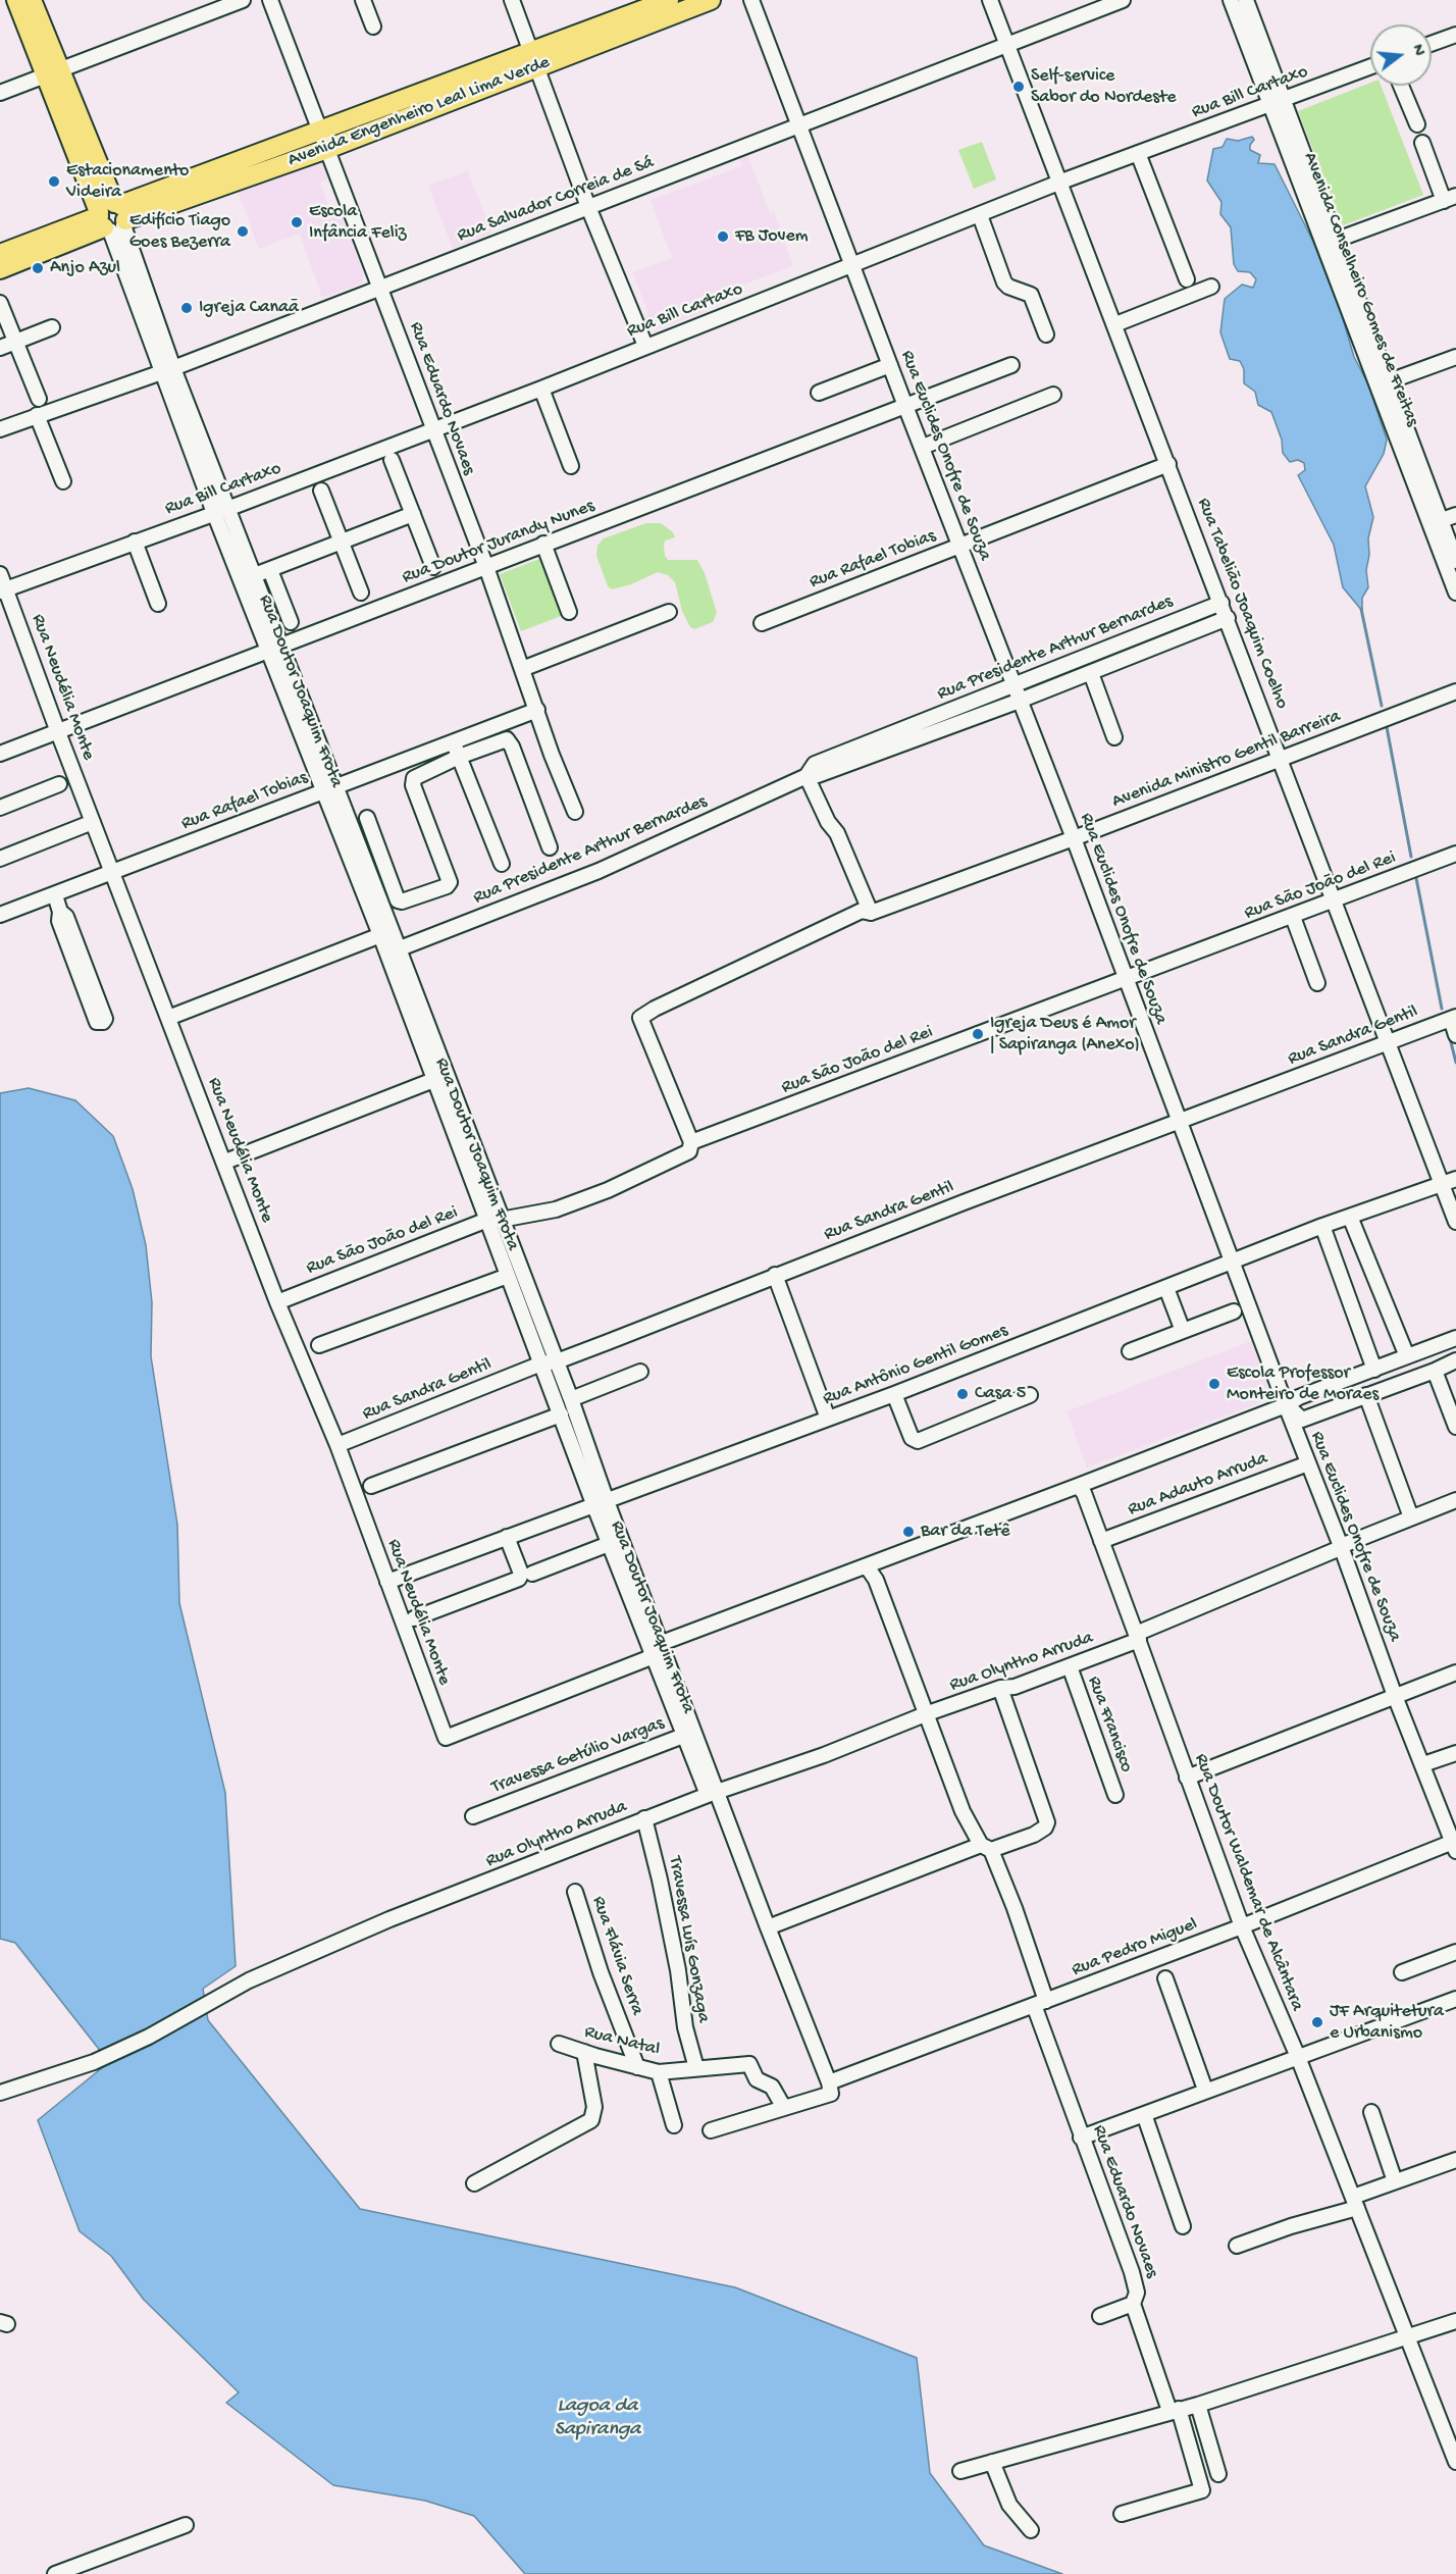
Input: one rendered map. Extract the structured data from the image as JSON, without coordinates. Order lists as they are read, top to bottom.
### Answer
{
  "streets": {
    "main road": ["Avenida Engenheiro Leal Lima Verde", "Rua Doutor Joaquim Frota"],
    "street": [
      "Rua Bill Cartaxo",
      "Rua Salvador Correia de Sá",
      "Avenida Conselheiro Gomes de Freitas",
      "Rua Eduardo Novaes",
      "Rua Euclides Onofre de Souza",
      "Rua Doutor Jurandy Nunes",
      "Rua Rafael Tobias",
      "Rua Tabelião Joaquim Coelho",
      "Rua Presidente Arthur Bernardes",
      "Rua Neudélia Monte",
      "Avenida Ministro Gentil Barreira",
      "Rua São João del Rei",
      "Rua Sandra Gentil",
      "Rua Antônio Gentil Gomes",
      "Rua Adauto Arruda",
      "Rua Olyntho Arruda",
      "Rua Francisco",
      "Travessa Getúlio Vargas",
      "Rua Doutor Waldemar de Alcântara",
      "Travessa Luís Gonzaga",
      "Rua Pedro Miguel",
      "Rua Flávia Serra",
      "Rua Natal"
    ]
  },
  "crossings": [
    ["Rua Bill Cartaxo", "Avenida Conselheiro Gomes de Freitas"],
    ["Rua Bill Cartaxo", "Rua Eduardo Novaes"],
    ["Rua Bill Cartaxo", "Rua Euclides Onofre de Souza"],
    ["Rua Bill Cartaxo", "Rua Tabelião Joaquim Coelho"],
    ["Rua Bill Cartaxo", "Rua Neudélia Monte"],
    ["Rua Bill Cartaxo", "Rua Doutor Joaquim Frota"],
    ["Avenida Engenheiro Leal Lima Verde", "Rua Eduardo Novaes"],
    ["Avenida Engenheiro Leal Lima Verde", "Rua Doutor Joaquim Frota"],
    ["Rua Salvador Correia de Sá", "Rua Eduardo Novaes"],
    ["Rua Salvador Correia de Sá", "Rua Euclides Onofre de Souza"],
    ["Rua Salvador Correia de Sá", "Rua Tabelião Joaquim Coelho"],
    ["Rua Salvador Correia de Sá", "Rua Doutor Joaquim Frota"],
    ["Rua Eduardo Novaes", "Rua Doutor Jurandy Nunes"],
    ["Rua Eduardo Novaes", "Rua Rafael Tobias"],
    ["Rua Eduardo Novaes", "Rua Olyntho Arruda"],
    ["Rua Eduardo Novaes", "Rua Pedro Miguel"],
    ["Rua Euclides Onofre de Souza", "Rua Doutor Jurandy Nunes"],
    ["Rua Euclides Onofre de Souza", "Rua Rafael Tobias"],
    ["Rua Euclides Onofre de Souza", "Rua Presidente Arthur Bernardes"],
    ["Rua Euclides Onofre de Souza", "Avenida Ministro Gentil Barreira"],
    ["Rua Euclides Onofre de Souza", "Rua São João del Rei"],
    ["Rua Euclides Onofre de Souza", "Rua Sandra Gentil"],
    ["Rua Euclides Onofre de Souza", "Rua Antônio Gentil Gomes"],
    ["Rua Euclides Onofre de Souza", "Rua Adauto Arruda"],
    ["Rua Euclides Onofre de Souza", "Rua Olyntho Arruda"],
    ["Rua Euclides Onofre de Souza", "Rua Pedro Miguel"],
    ["Rua Doutor Jurandy Nunes", "Rua Neudélia Monte"],
    ["Rua Doutor Jurandy Nunes", "Rua Doutor Joaquim Frota"],
    ["Rua Rafael Tobias", "Rua Tabelião Joaquim Coelho"],
    ["Rua Rafael Tobias", "Rua Neudélia Monte"],
    ["Rua Rafael Tobias", "Rua Doutor Joaquim Frota"],
    ["Rua Tabelião Joaquim Coelho", "Rua Presidente Arthur Bernardes"],
    ["Rua Tabelião Joaquim Coelho", "Avenida Ministro Gentil Barreira"],
    ["Rua Tabelião Joaquim Coelho", "Rua São João del Rei"],
    ["Rua Tabelião Joaquim Coelho", "Rua Sandra Gentil"],
    ["Rua Tabelião Joaquim Coelho", "Rua Antônio Gentil Gomes"],
    ["Rua Presidente Arthur Bernardes", "Rua Doutor Joaquim Frota"],
    ["Rua Neudélia Monte", "Rua Doutor Joaquim Frota"],
    ["Rua Neudélia Monte", "Rua São João del Rei"],
    ["Rua Neudélia Monte", "Rua Sandra Gentil"],
    ["Rua Neudélia Monte", "Rua Antônio Gentil Gomes"],
    ["Rua Doutor Joaquim Frota", "Rua São João del Rei"],
    ["Rua Doutor Joaquim Frota", "Rua Sandra Gentil"],
    ["Rua Doutor Joaquim Frota", "Rua Antônio Gentil Gomes"],
    ["Rua Doutor Joaquim Frota", "Rua Olyntho Arruda"],
    ["Rua Doutor Joaquim Frota", "Travessa Getúlio Vargas"],
    ["Rua Doutor Joaquim Frota", "Rua Pedro Miguel"],
    ["Avenida Ministro Gentil Barreira", "Rua São João del Rei"],
    ["Rua Adauto Arruda", "Rua Doutor Waldemar de Alcântara"],
    ["Rua Olyntho Arruda", "Rua Francisco"],
    ["Rua Olyntho Arruda", "Rua Doutor Waldemar de Alcântara"],
    ["Rua Olyntho Arruda", "Travessa Luís Gonzaga"],
    ["Rua Doutor Waldemar de Alcântara", "Rua Pedro Miguel"],
    ["Travessa Luís Gonzaga", "Rua Natal"],
    ["Rua Flávia Serra", "Rua Natal"]
  ],
  "water": ["Lagoa da Sapiranga"],
  "places": [
    "Self-service Sabor do Nordeste",
    "Estacionamento Videira",
    "Escola Infância Feliz",
    "Edifício Tiago Goes Bezerra",
    "FB Jovem",
    "Anjo Azul",
    "Igreja Canaã",
    "Igreja Deus é Amor | Sapiranga (Anexo)",
    "Escola Professor Monteiro de Moraes",
    "Casa 5",
    "Bar da Tetê",
    "JF Arquitetura e Urbanismo"
  ],
  "north": "right"
}
